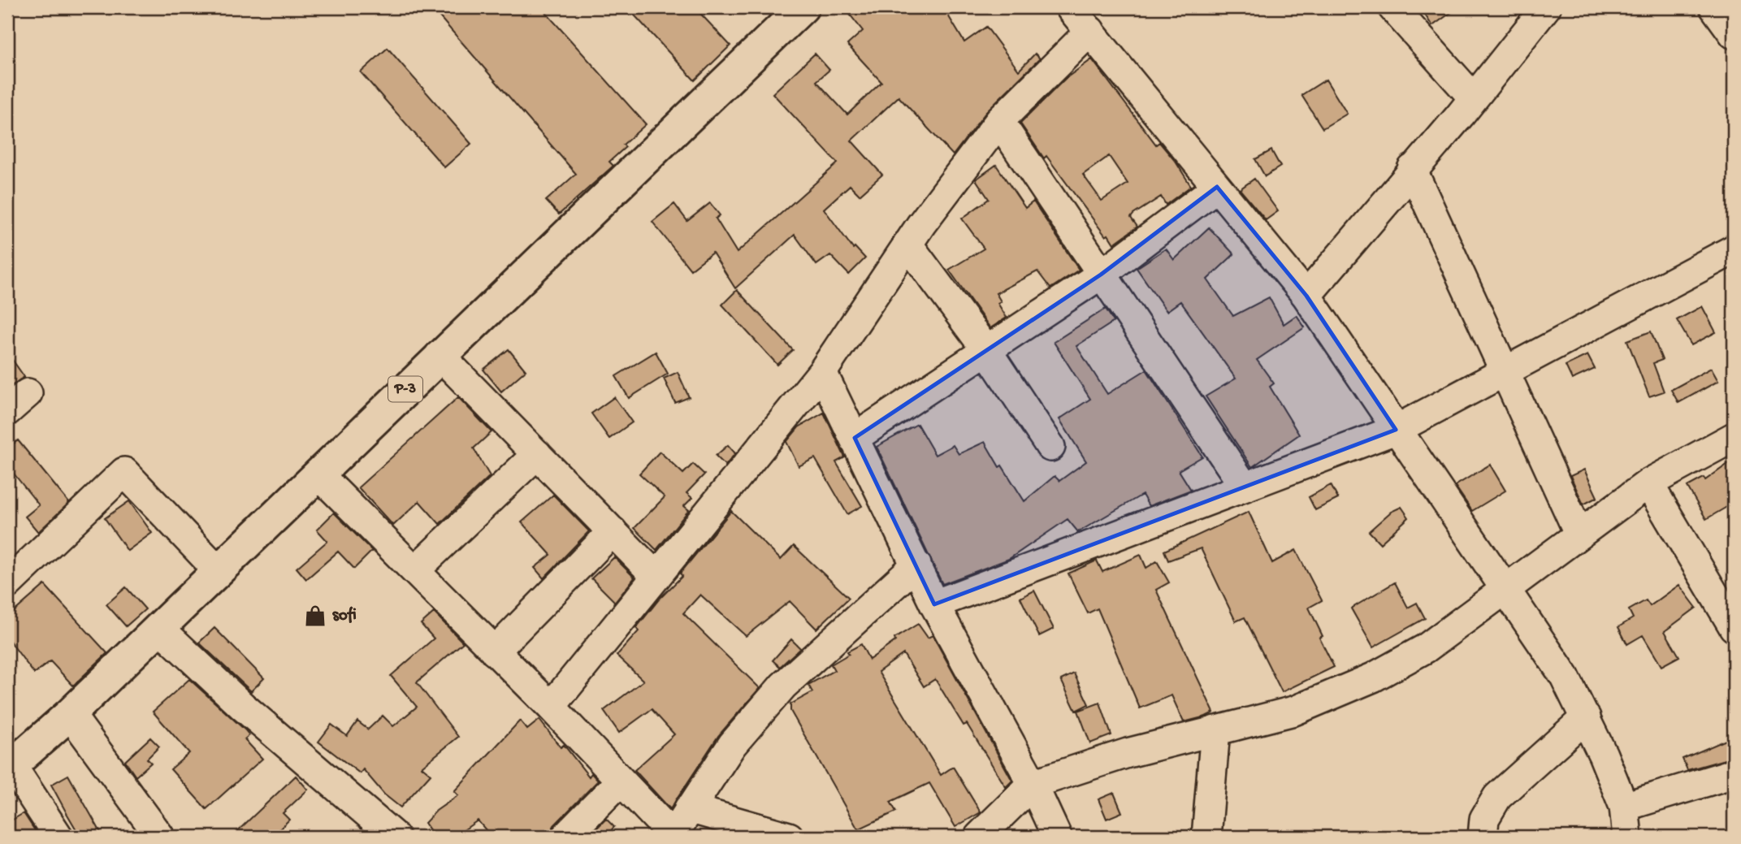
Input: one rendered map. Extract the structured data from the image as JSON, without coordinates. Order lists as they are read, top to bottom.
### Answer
{
  "streets": {
    "main road": ["P-3"]
  },
  "places": {
    "shop": ["sofi"]
  }
}
